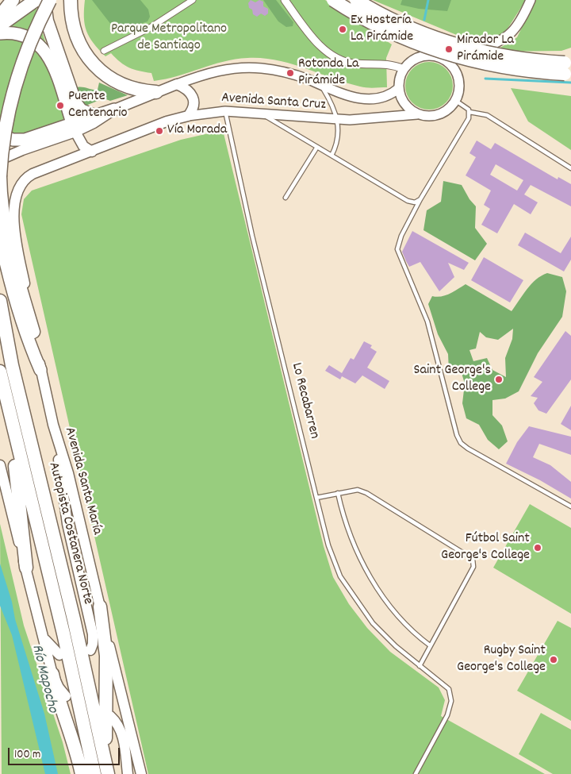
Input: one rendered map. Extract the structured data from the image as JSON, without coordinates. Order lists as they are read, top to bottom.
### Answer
{
  "streets": {
    "highway": ["Autopista Costanera Norte"],
    "main road": ["Avenida Santa Cruz", "Avenida Santa María"],
    "lane": ["Lo Recabarren"]
  },
  "crossings": [
    ["Avenida Santa Cruz", "Lo Recabarren"],
    ["Avenida Santa Cruz", "Avenida Santa María"]
  ],
  "water": ["Río Mapocho"],
  "parks": ["Parque Metropolitano de Santiago"],
  "places": [
    "Ex Hostería La Pirámide",
    "Mirador La Pirámide",
    "Rotonda La Pirámide",
    "Puente Centenario",
    "Vía Morada",
    "Saint George's College",
    "Fútbol Saint George's College",
    "Rugby Saint George's College"
  ],
  "scale_bar": "100 m"
}
